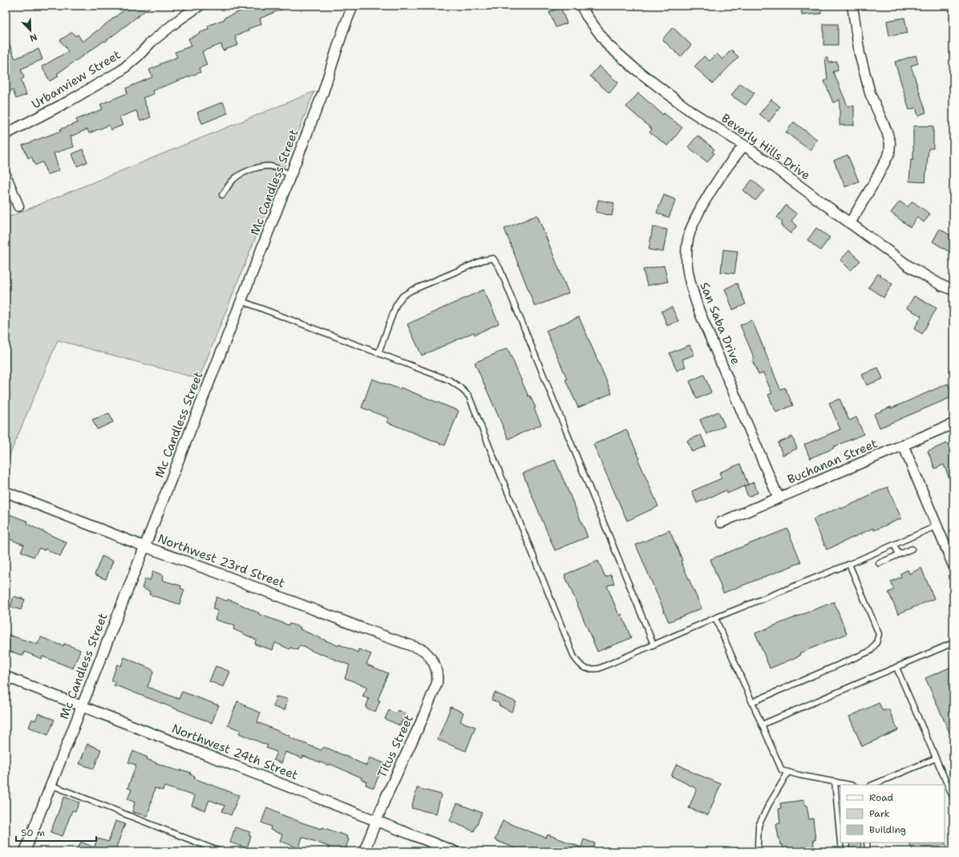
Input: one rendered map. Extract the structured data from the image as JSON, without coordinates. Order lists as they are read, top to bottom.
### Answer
{
  "streets": {
    "street": [
      "Urbanview Street",
      "Beverly Hills Drive",
      "Mc Candless Street",
      "San Saba Drive",
      "Buchanan Street",
      "Northwest 23rd Street",
      "Titus Street",
      "Northwest 24th Street"
    ]
  },
  "crossings": [
    ["Beverly Hills Drive", "San Saba Drive"],
    ["Mc Candless Street", "Northwest 23rd Street"],
    ["Mc Candless Street", "Northwest 24th Street"],
    ["San Saba Drive", "Buchanan Street"],
    ["Northwest 23rd Street", "Titus Street"],
    ["Titus Street", "Northwest 24th Street"]
  ],
  "legend": ["Road", "Park", "Building"],
  "scale_bar": "50 m",
  "north": "bottom right"
}
